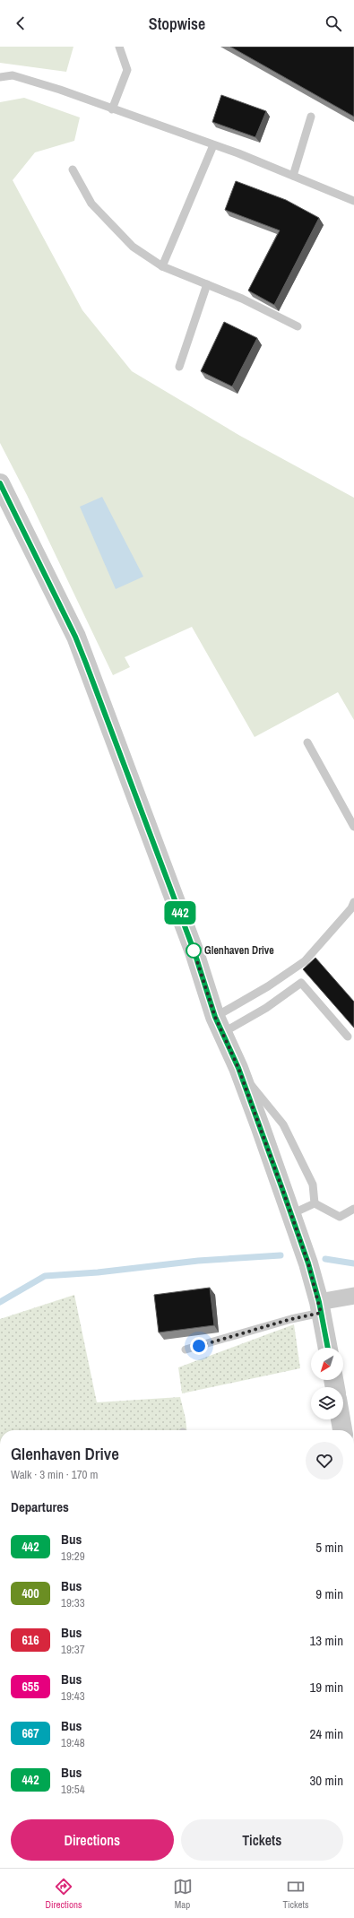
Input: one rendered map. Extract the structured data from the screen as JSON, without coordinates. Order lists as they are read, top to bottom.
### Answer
{
  "places": ["Glenhaven Drive"],
  "lines": ["bus line 442"],
  "north": "bottom left",
  "page": {
    "header": "Stopwise",
    "on_map": "442",
    "heading": [
      ["Glenhaven Drive", "Walk · 3 min · 170 m"],
      "Departures"
    ],
    "list": [
      {
        "mark": "442",
        "name": "Bus",
        "note": "19:29",
        "value": "5 min"
      },
      {
        "mark": "400",
        "name": "Bus",
        "note": "19:33",
        "value": "9 min"
      },
      {
        "mark": "616",
        "name": "Bus",
        "note": "19:37",
        "value": "13 min"
      },
      {
        "mark": "655",
        "name": "Bus",
        "note": "19:43",
        "value": "19 min"
      },
      {
        "mark": "667",
        "name": "Bus",
        "note": "19:48",
        "value": "24 min"
      },
      {
        "mark": "442",
        "name": "Bus",
        "note": "19:54",
        "value": "30 min"
      }
    ],
    "buttons": ["Directions", "Tickets"],
    "tabs": ["Directions", "Map", "Tickets"]
  }
}
